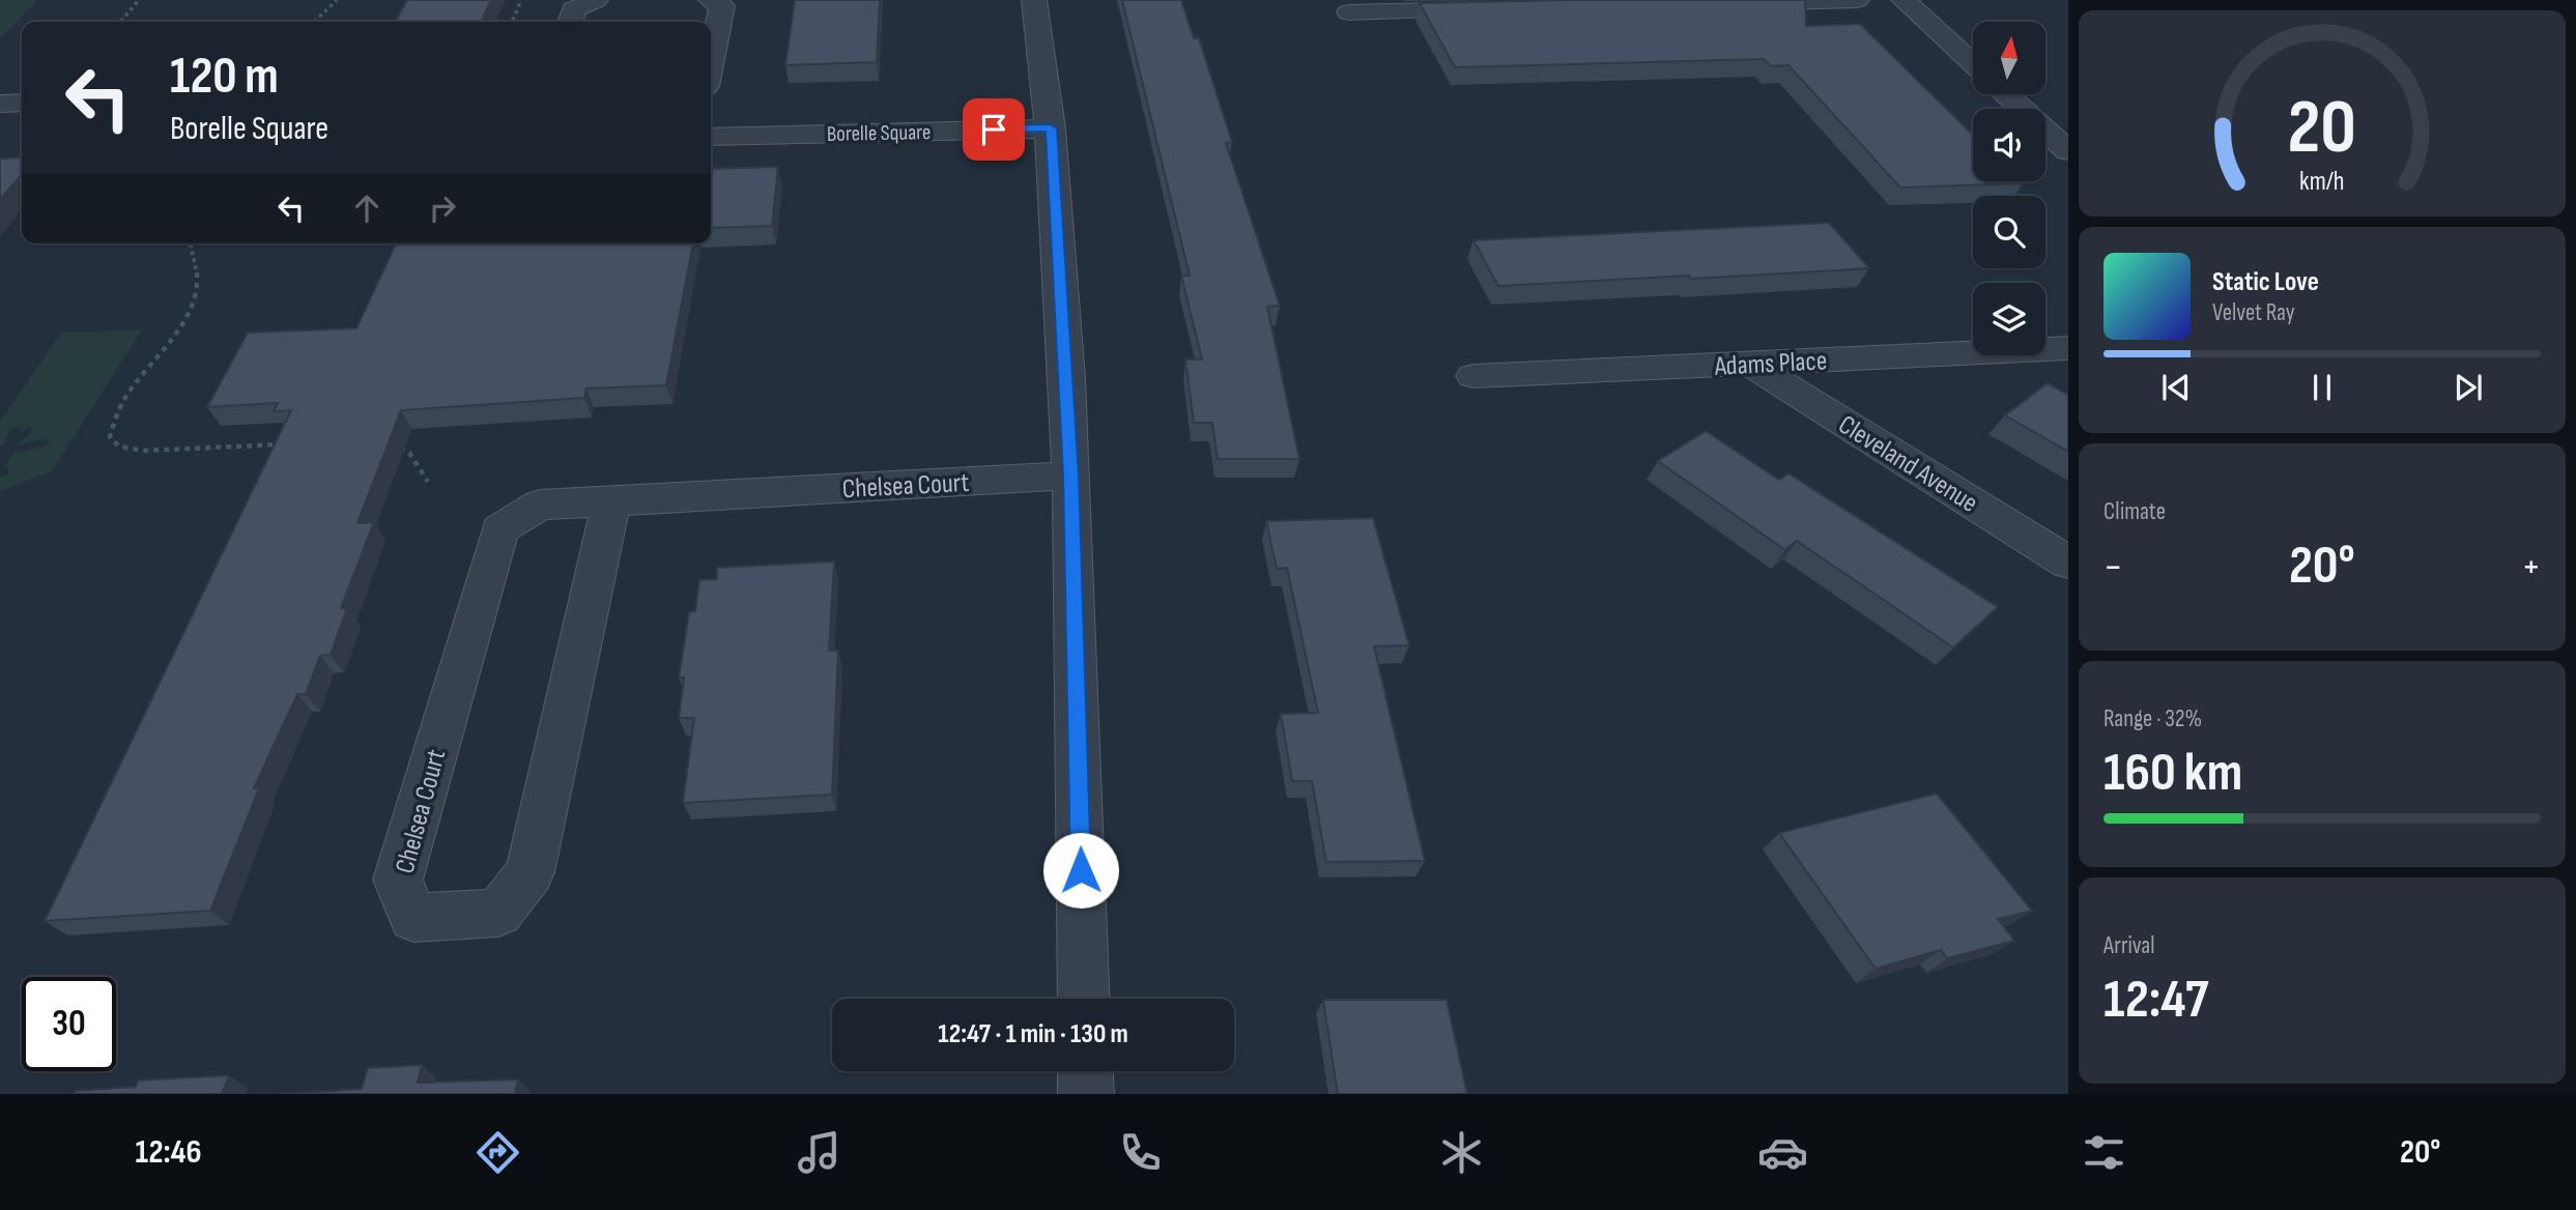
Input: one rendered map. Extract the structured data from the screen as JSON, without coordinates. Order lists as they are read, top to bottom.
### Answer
{
  "streets": {
    "street": [
      "Borelle Square",
      "Adams Place",
      "Cleveland Avenue",
      "Chelsea Court"
    ]
  },
  "crossings": [
    ["Adams Place", "Cleveland Avenue"]
  ],
  "north": "top",
  "page": {
    "turn": ["120 m", "Borelle Square"],
    "song": ["Static Love", "Velvet Ray"],
    "tile": [
      "Climate",
      ["Range · 32%", "160 km"],
      ["Arrival", "12:47"]
    ],
    "heat": ["−", "20°", "+"],
    "limit": "30",
    "trip": "12:47 · 1 min · 130 m",
    "tabs": ["12:46", "20°"],
    "gauge": ["20", "km/h"]
  }
}
